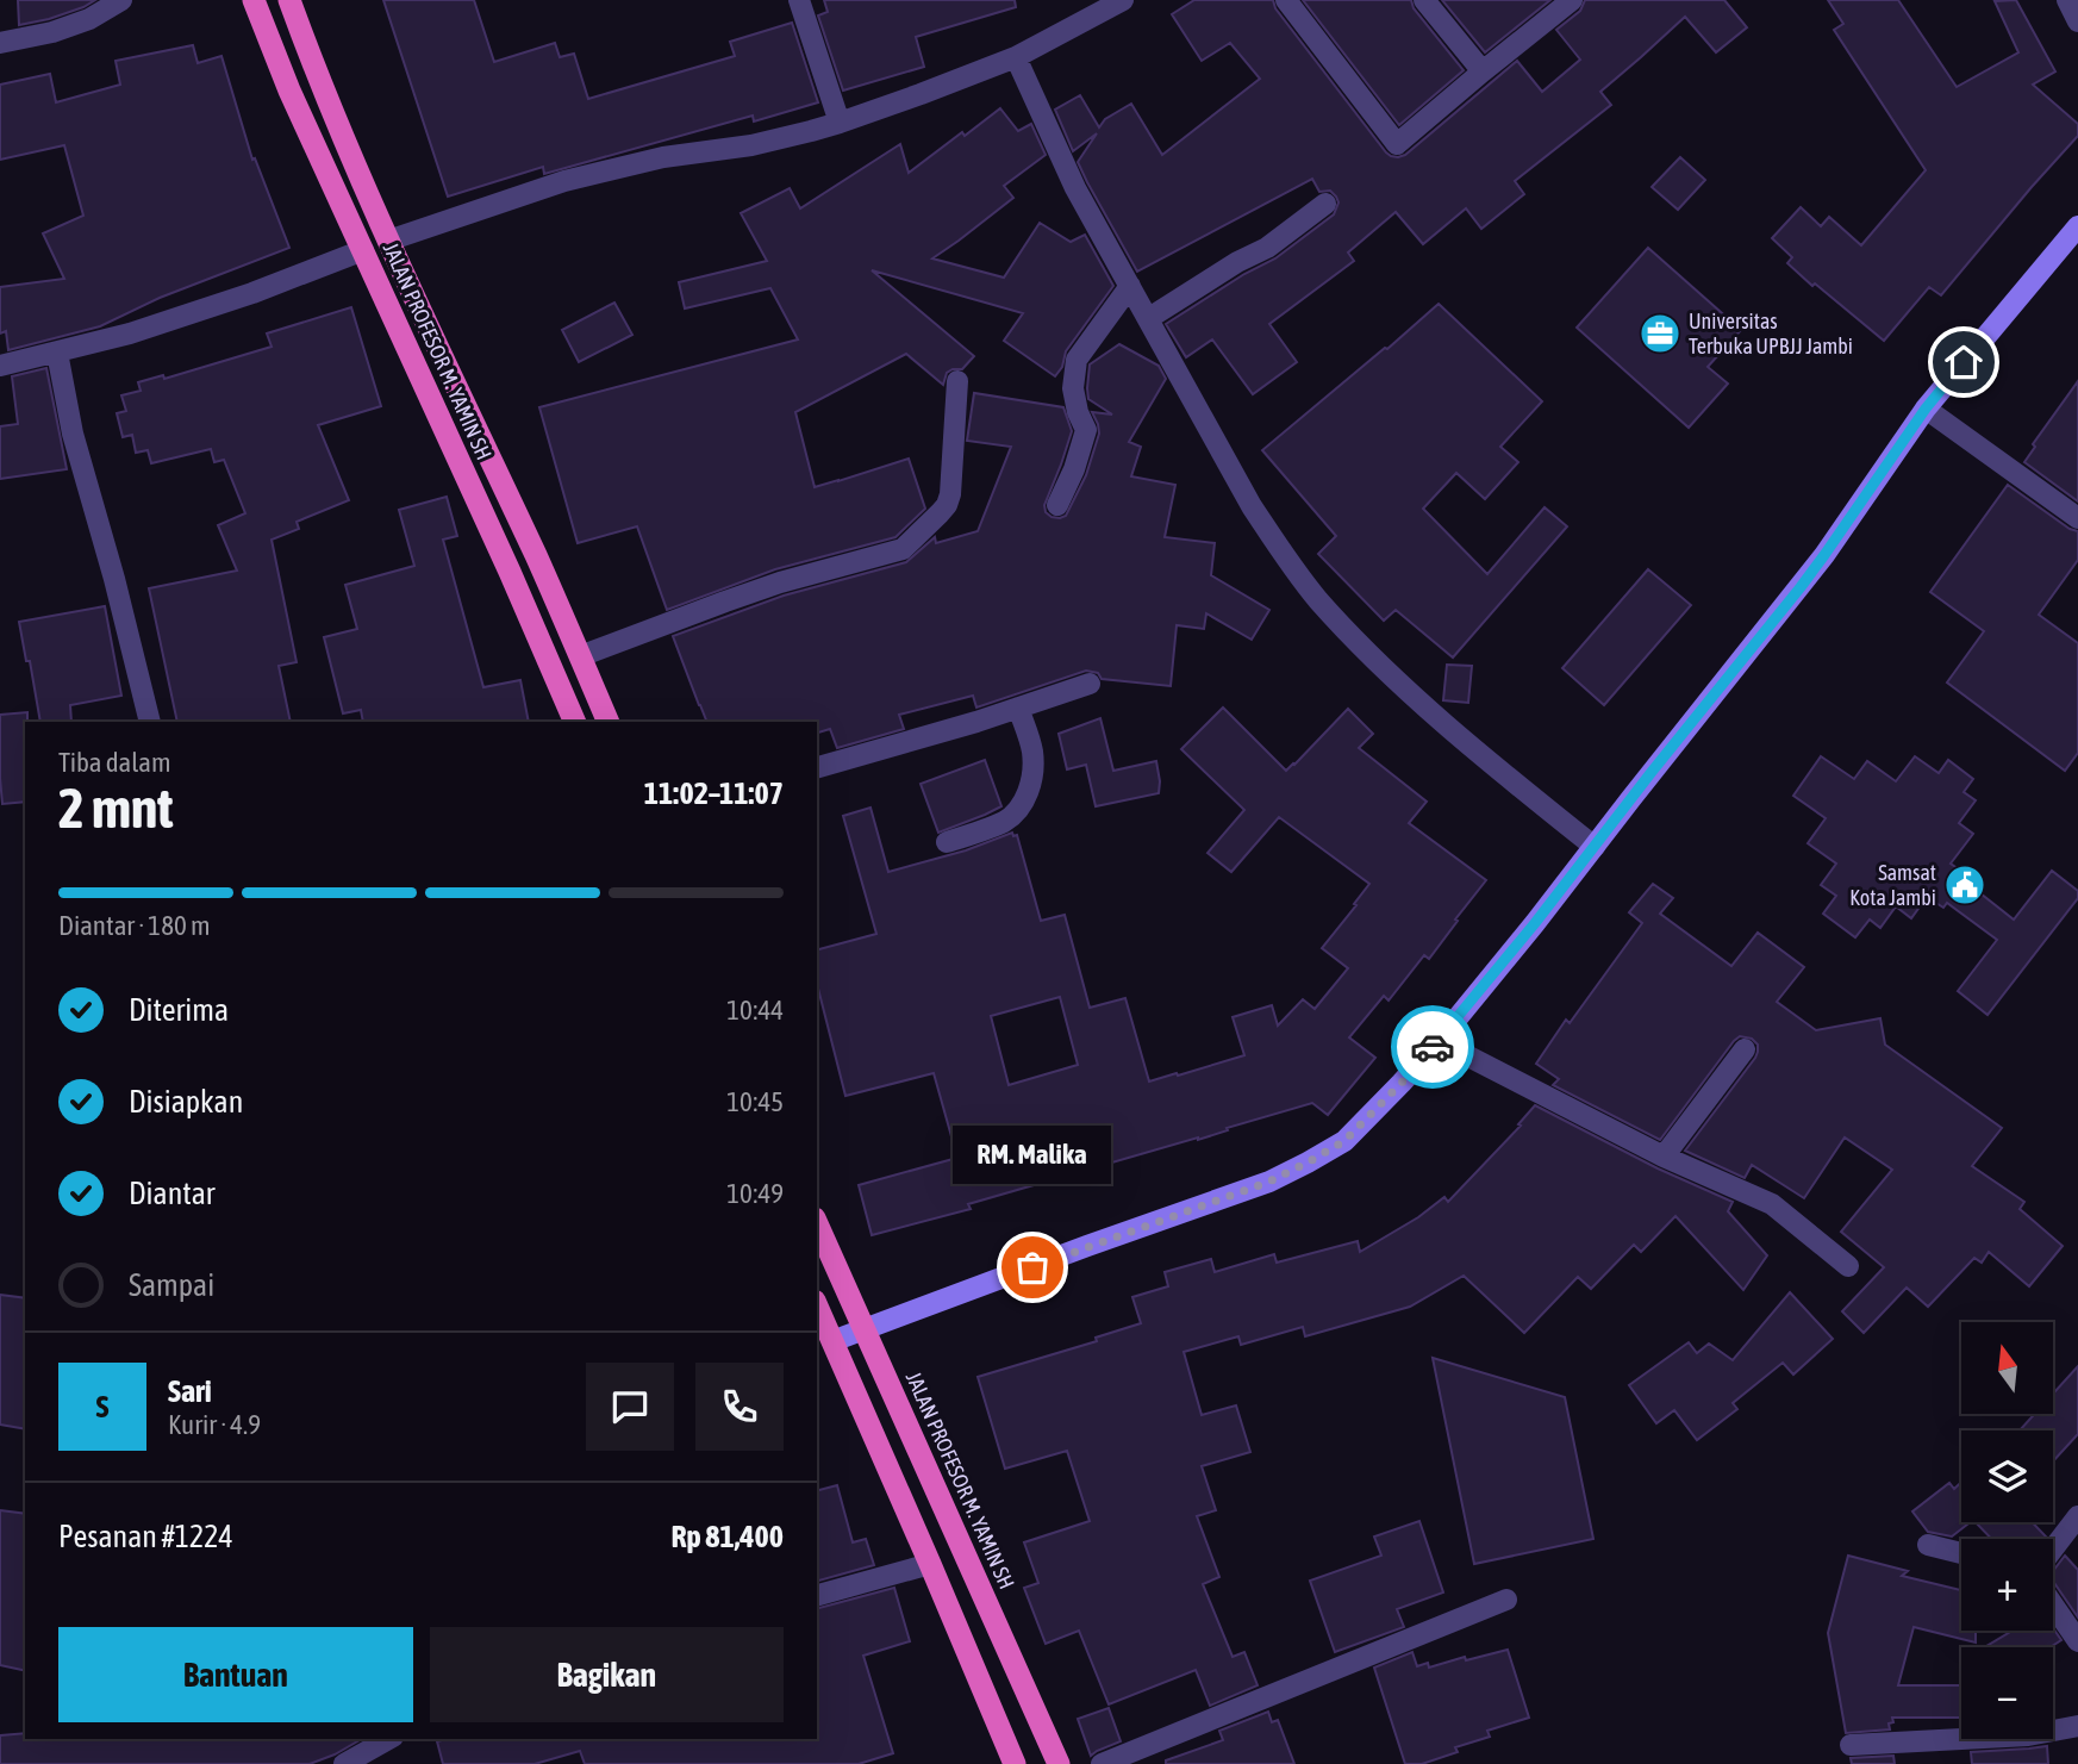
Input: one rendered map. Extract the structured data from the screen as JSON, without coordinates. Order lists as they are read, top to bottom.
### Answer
{
  "streets": {
    "highway": ["JALAN PROFESOR M. YAMIN SH"]
  },
  "places": {
    "office": ["Universitas Terbuka UPBJJ Jambi"],
    "public building": ["Samsat Kota Jambi"],
    "other": ["RM. Malika"]
  },
  "north": "top",
  "page": {
    "heading": ["2 mnt", "Tiba dalam", "11:02–11:07"],
    "panel": [
      "Sari",
      "Kurir · 4.9",
      "Pesanan #1224",
      "Rp 81,400"
    ],
    "bar": "Diantar · 180 m",
    "list": [
      ["Diterima", "10:44"],
      ["Disiapkan", "10:45"],
      ["Diantar", "10:49"],
      "Sampai"
    ],
    "bubble": "RM. Malika",
    "map_buttons": ["+", "−"],
    "round": "S",
    "buttons": ["Bantuan", "Bagikan"]
  }
}
